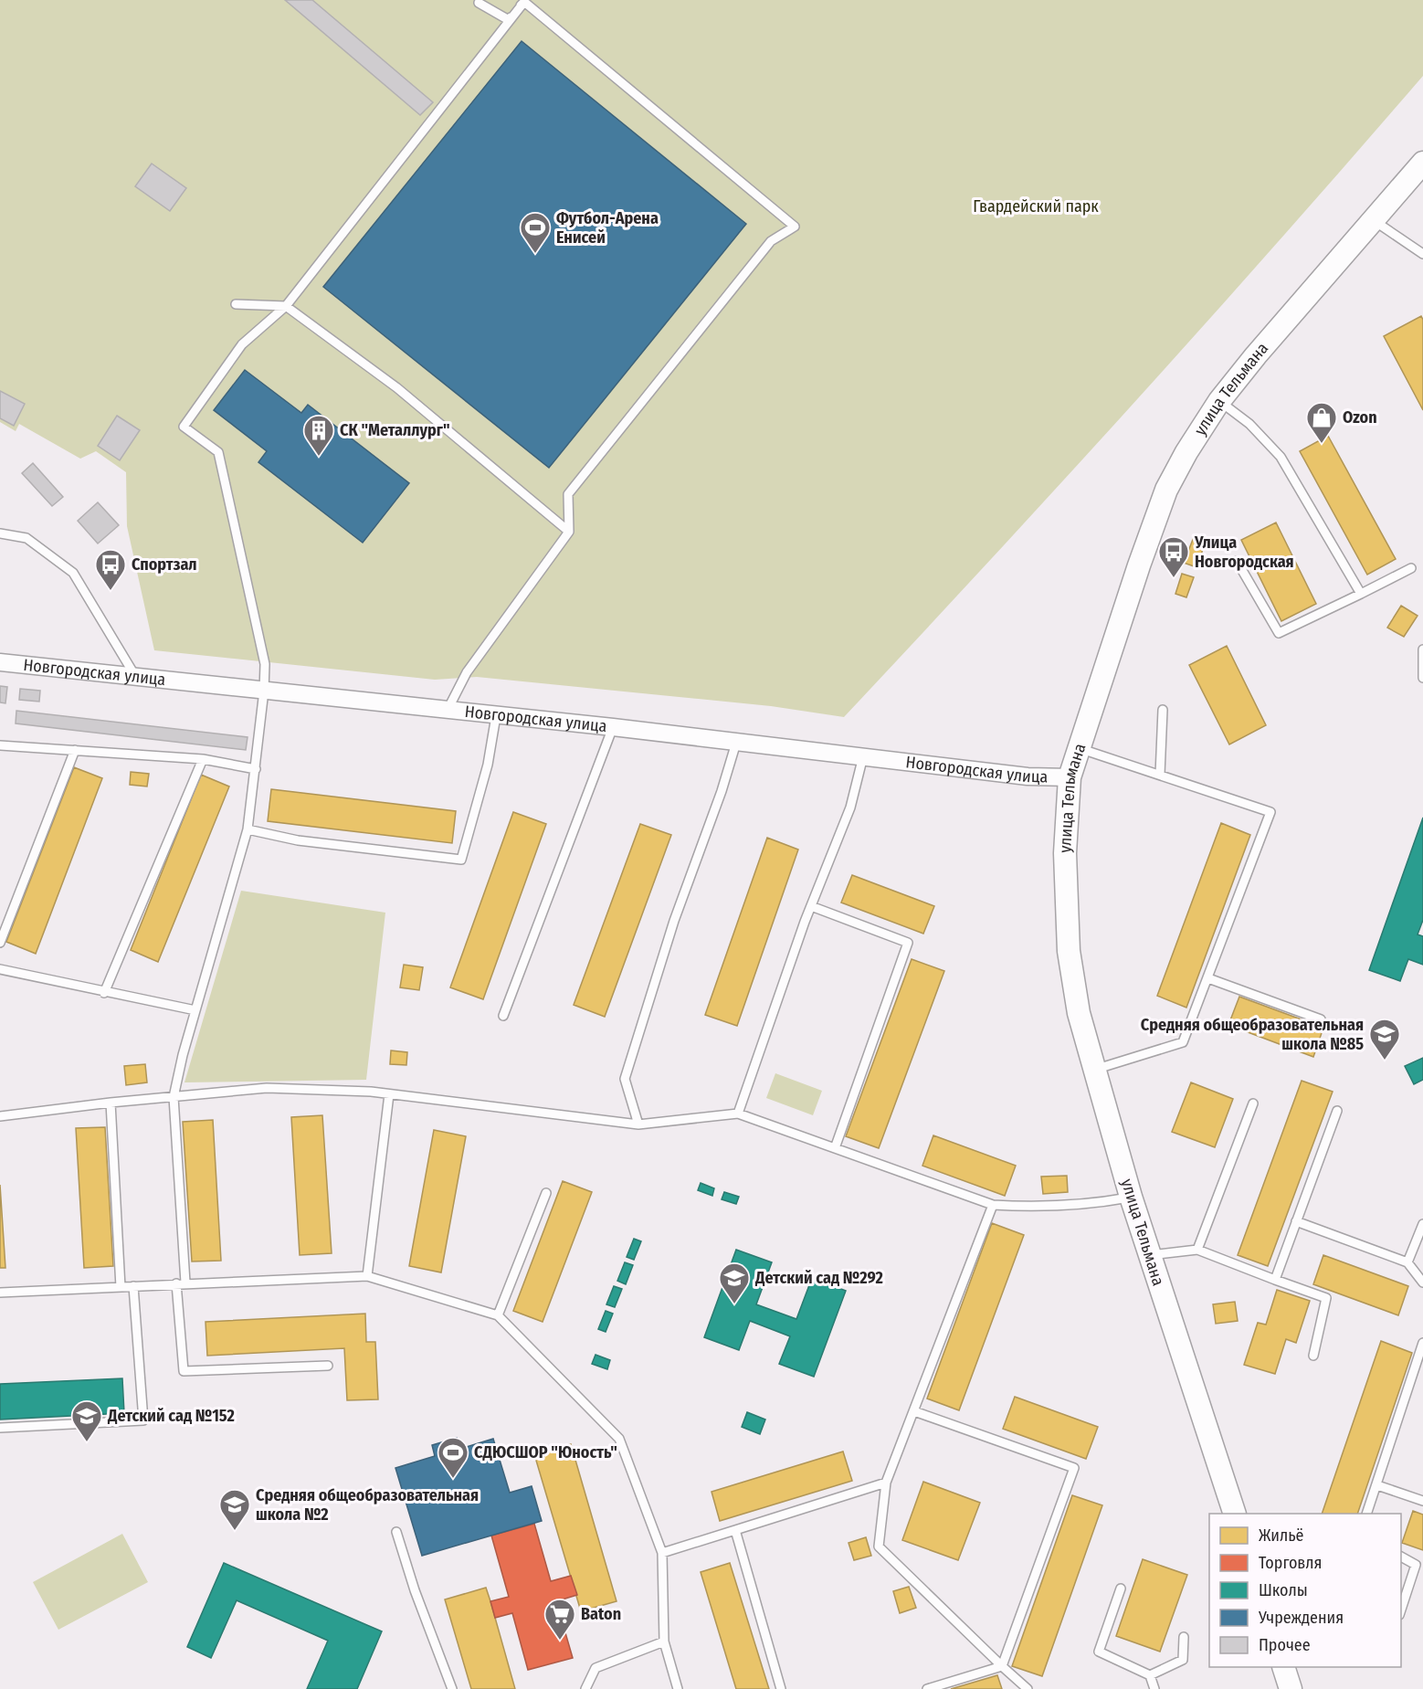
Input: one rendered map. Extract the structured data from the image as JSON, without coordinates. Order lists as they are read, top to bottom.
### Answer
{
  "streets": {
    "main road": ["улица Тельмана"],
    "street": ["Новгородская улица"]
  },
  "crossings": [
    ["улица Тельмана", "Новгородская улица"]
  ],
  "parks": ["Гвардейский парк"],
  "places": {
    "sports": ["Футбол-Арена Енисей", "СДЮСШОР \"Юность\""],
    "shop": ["Ozon"],
    "building": ["СК \"Металлург\""],
    "bus stop": ["Улица Новгородская", "Спортзал"],
    "school or university": [
      "Средняя общеобразовательная школа №85",
      "Детский сад №292",
      "Детский сад №152",
      "Средняя общеобразовательная школа №2"
    ],
    "supermarket": ["Baton"]
  },
  "legend": [
    "Жильё",
    "Торговля",
    "Школы",
    "Учреждения",
    "Прочее"
  ]
}
